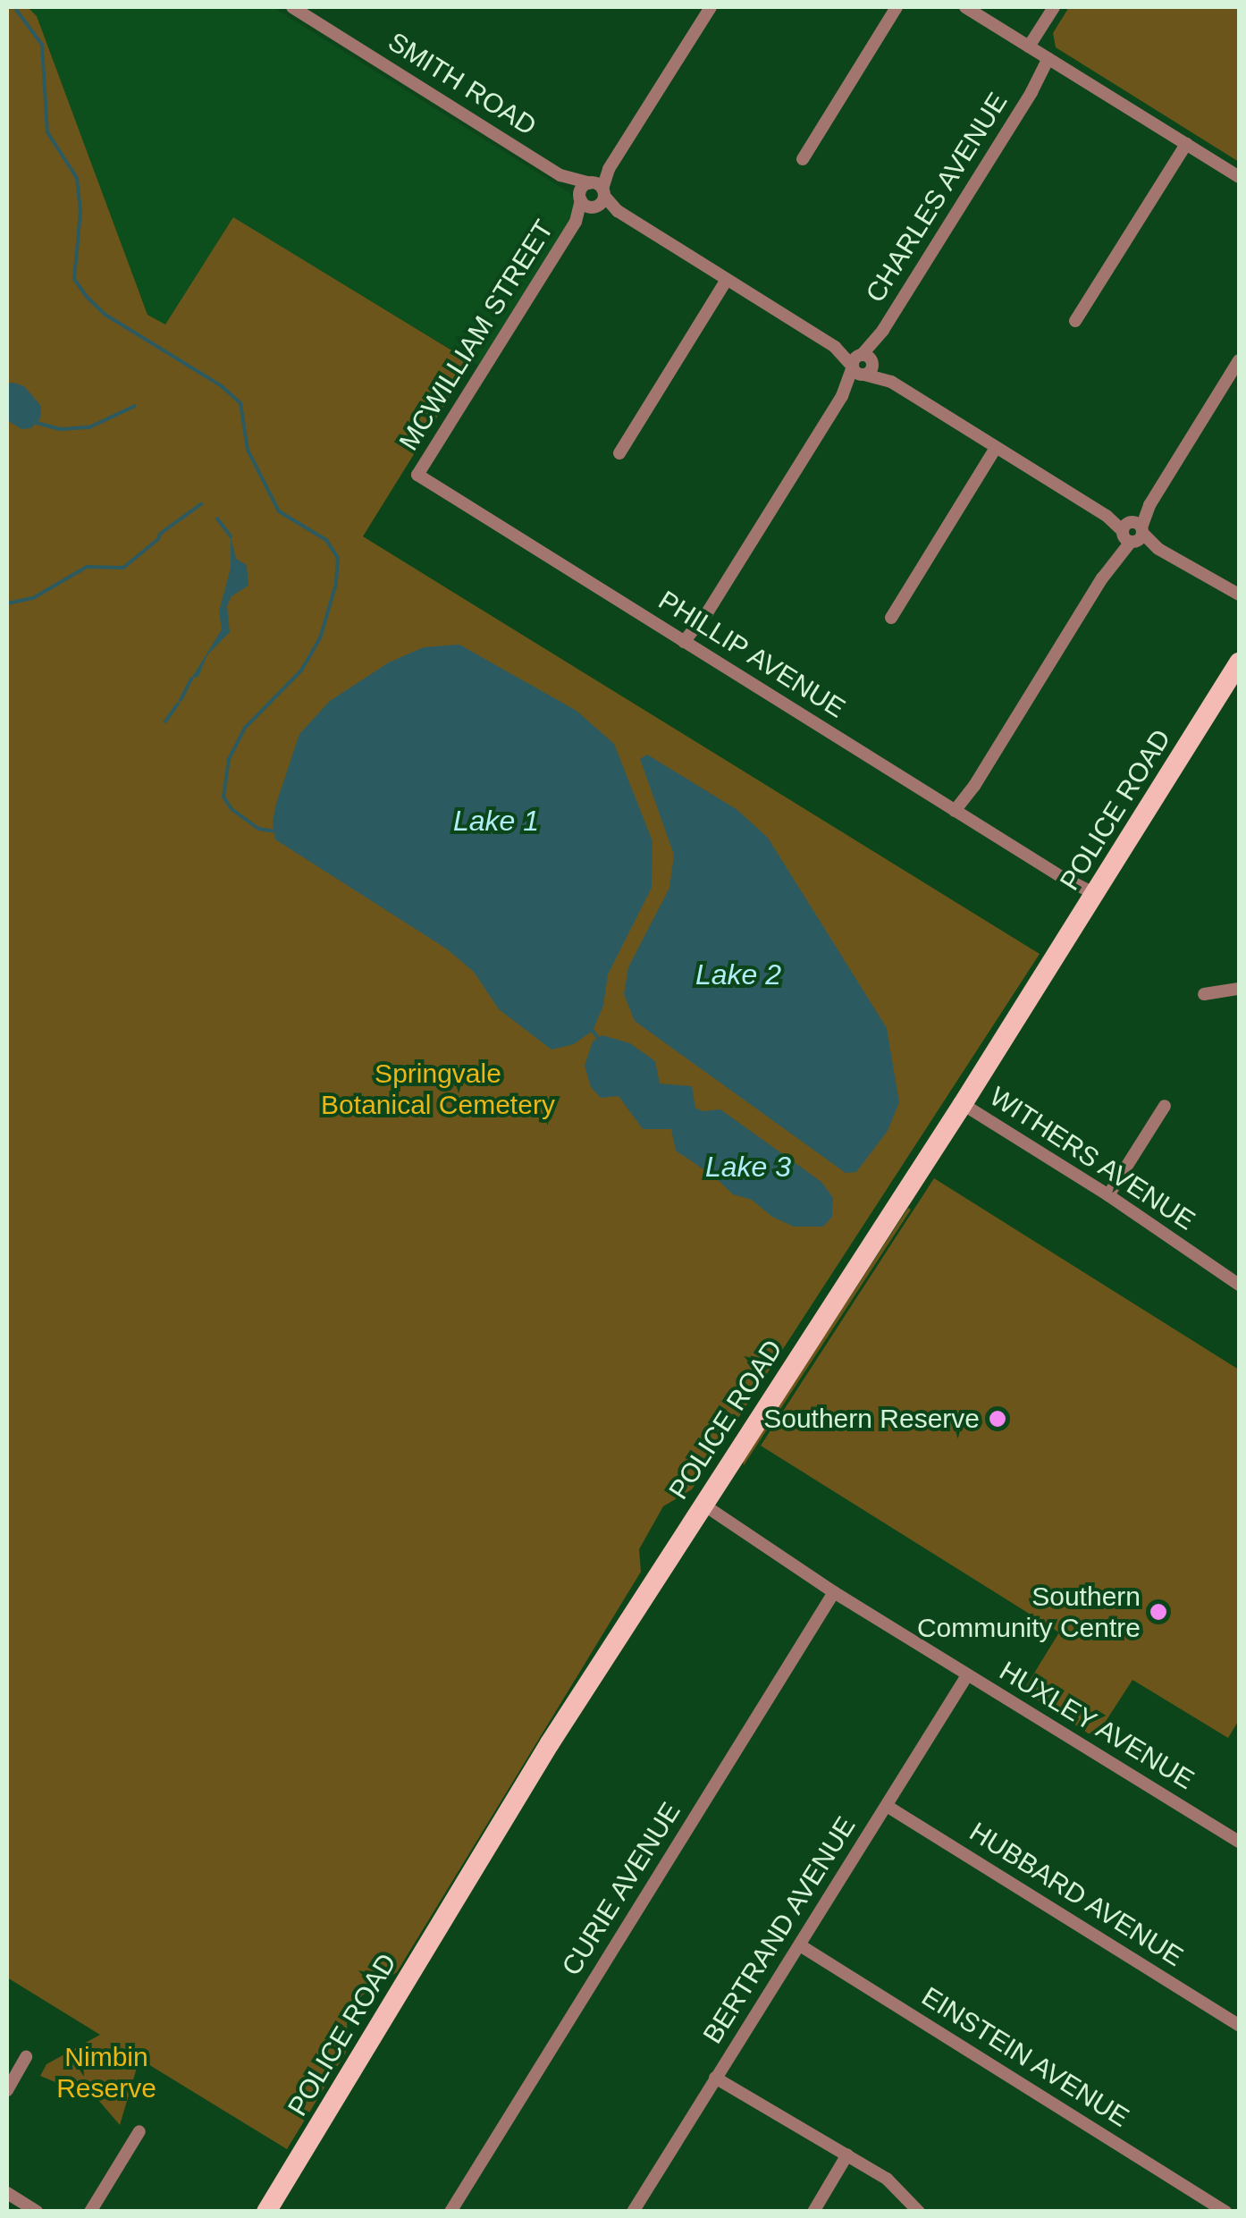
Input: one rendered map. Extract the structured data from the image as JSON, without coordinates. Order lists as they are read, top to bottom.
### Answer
{
  "streets": {
    "main road": ["POLICE ROAD"],
    "street": [
      "SMITH ROAD",
      "CHARLES AVENUE",
      "MCWILLIAM STREET",
      "PHILLIP AVENUE",
      "WITHERS AVENUE",
      "HUXLEY AVENUE",
      "CURIE AVENUE",
      "HUBBARD AVENUE",
      "BERTRAND AVENUE",
      "EINSTEIN AVENUE"
    ]
  },
  "crossings": [
    ["SMITH ROAD", "MCWILLIAM STREET"],
    ["CHARLES AVENUE", "PHILLIP AVENUE"],
    ["MCWILLIAM STREET", "PHILLIP AVENUE"],
    ["PHILLIP AVENUE", "POLICE ROAD"],
    ["POLICE ROAD", "WITHERS AVENUE"],
    ["POLICE ROAD", "HUXLEY AVENUE"],
    ["HUXLEY AVENUE", "CURIE AVENUE"],
    ["HUXLEY AVENUE", "BERTRAND AVENUE"],
    ["HUBBARD AVENUE", "BERTRAND AVENUE"],
    ["BERTRAND AVENUE", "EINSTEIN AVENUE"]
  ],
  "water": ["Lake 1", "Lake 2", "Lake 3"],
  "parks": ["Springvale Botanical Cemetery", "Nimbin Reserve"],
  "places": ["Southern Reserve", "Southern Community Centre"]
}
